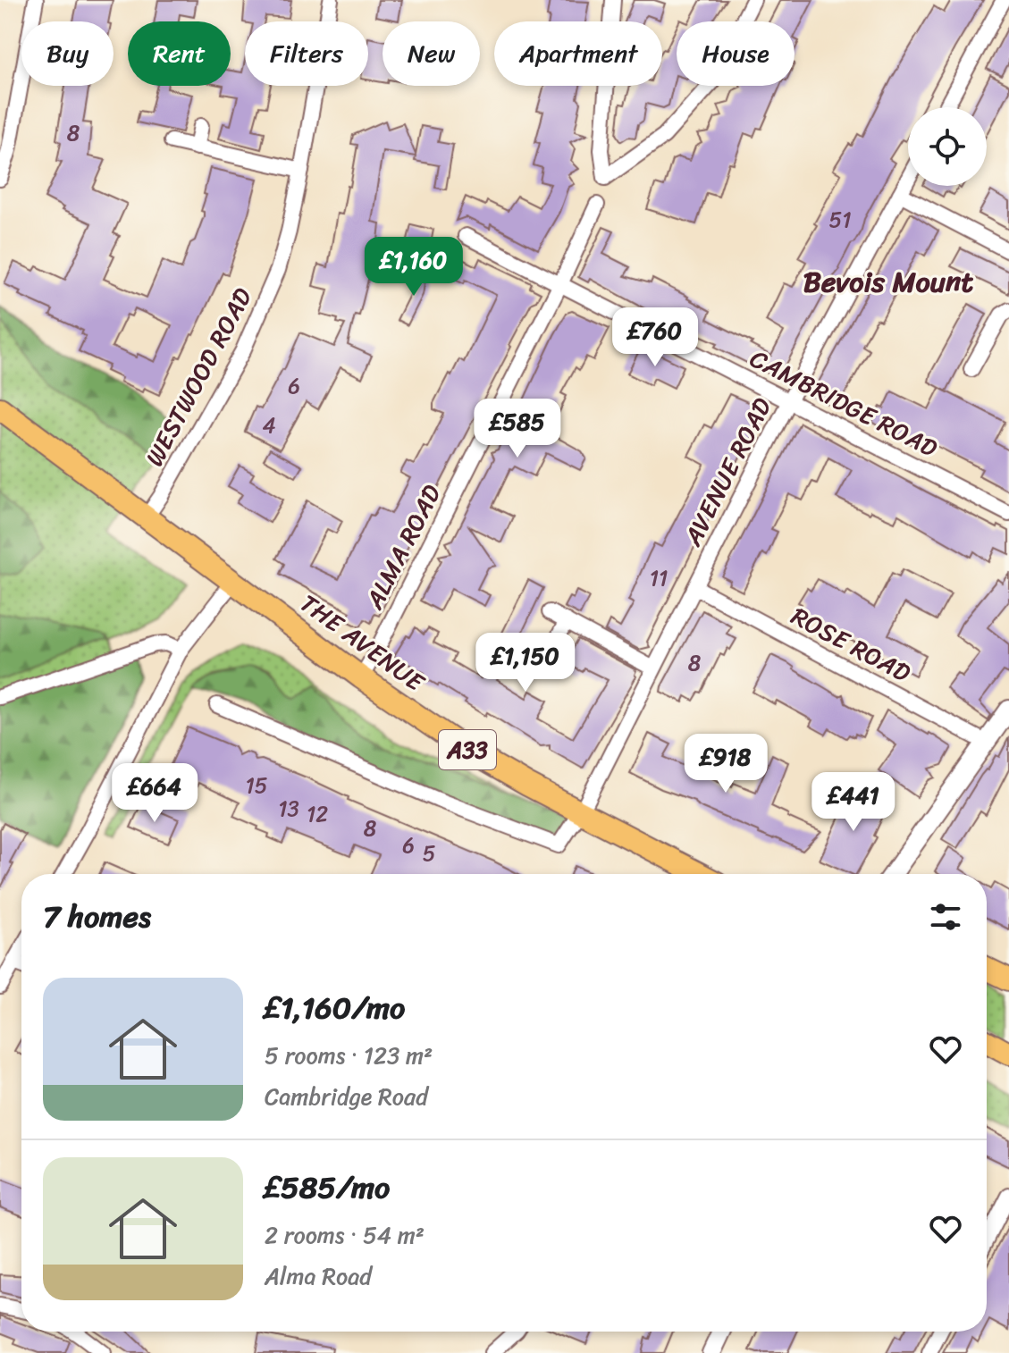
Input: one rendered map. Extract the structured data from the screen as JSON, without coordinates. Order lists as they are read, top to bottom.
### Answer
{
  "streets": {
    "main road": ["THE AVENUE", "A33"],
    "street": [
      "WESTWOOD ROAD",
      "CAMBRIDGE ROAD",
      "AVENUE ROAD",
      "ALMA ROAD",
      "ROSE ROAD"
    ]
  },
  "crossings": [
    ["WESTWOOD ROAD", "THE AVENUE"],
    ["CAMBRIDGE ROAD", "AVENUE ROAD"],
    ["CAMBRIDGE ROAD", "ALMA ROAD"],
    ["AVENUE ROAD", "THE AVENUE"],
    ["AVENUE ROAD", "ROSE ROAD"],
    ["ALMA ROAD", "THE AVENUE"]
  ],
  "districts": ["Bevois Mount"],
  "house_numbers": [
    "8",
    "51",
    "6",
    "4",
    "11",
    "8",
    "15",
    "13",
    "12",
    "8",
    "6",
    "5"
  ],
  "page": {
    "chip": [
      "Buy",
      "Rent",
      "Filters",
      "New",
      "Apartment",
      "House"
    ],
    "price": [
      "£1,160",
      "£760",
      "£585",
      "£1,150",
      "£918",
      "£664",
      "£441"
    ],
    "heading": "7 homes",
    "list": [
      {
        "name": "£1,160/mo",
        "note": "5 rooms · 123 m² · Cambridge Road"
      },
      {
        "name": "£585/mo",
        "note": "2 rooms · 54 m² · Alma Road"
      }
    ]
  }
}
